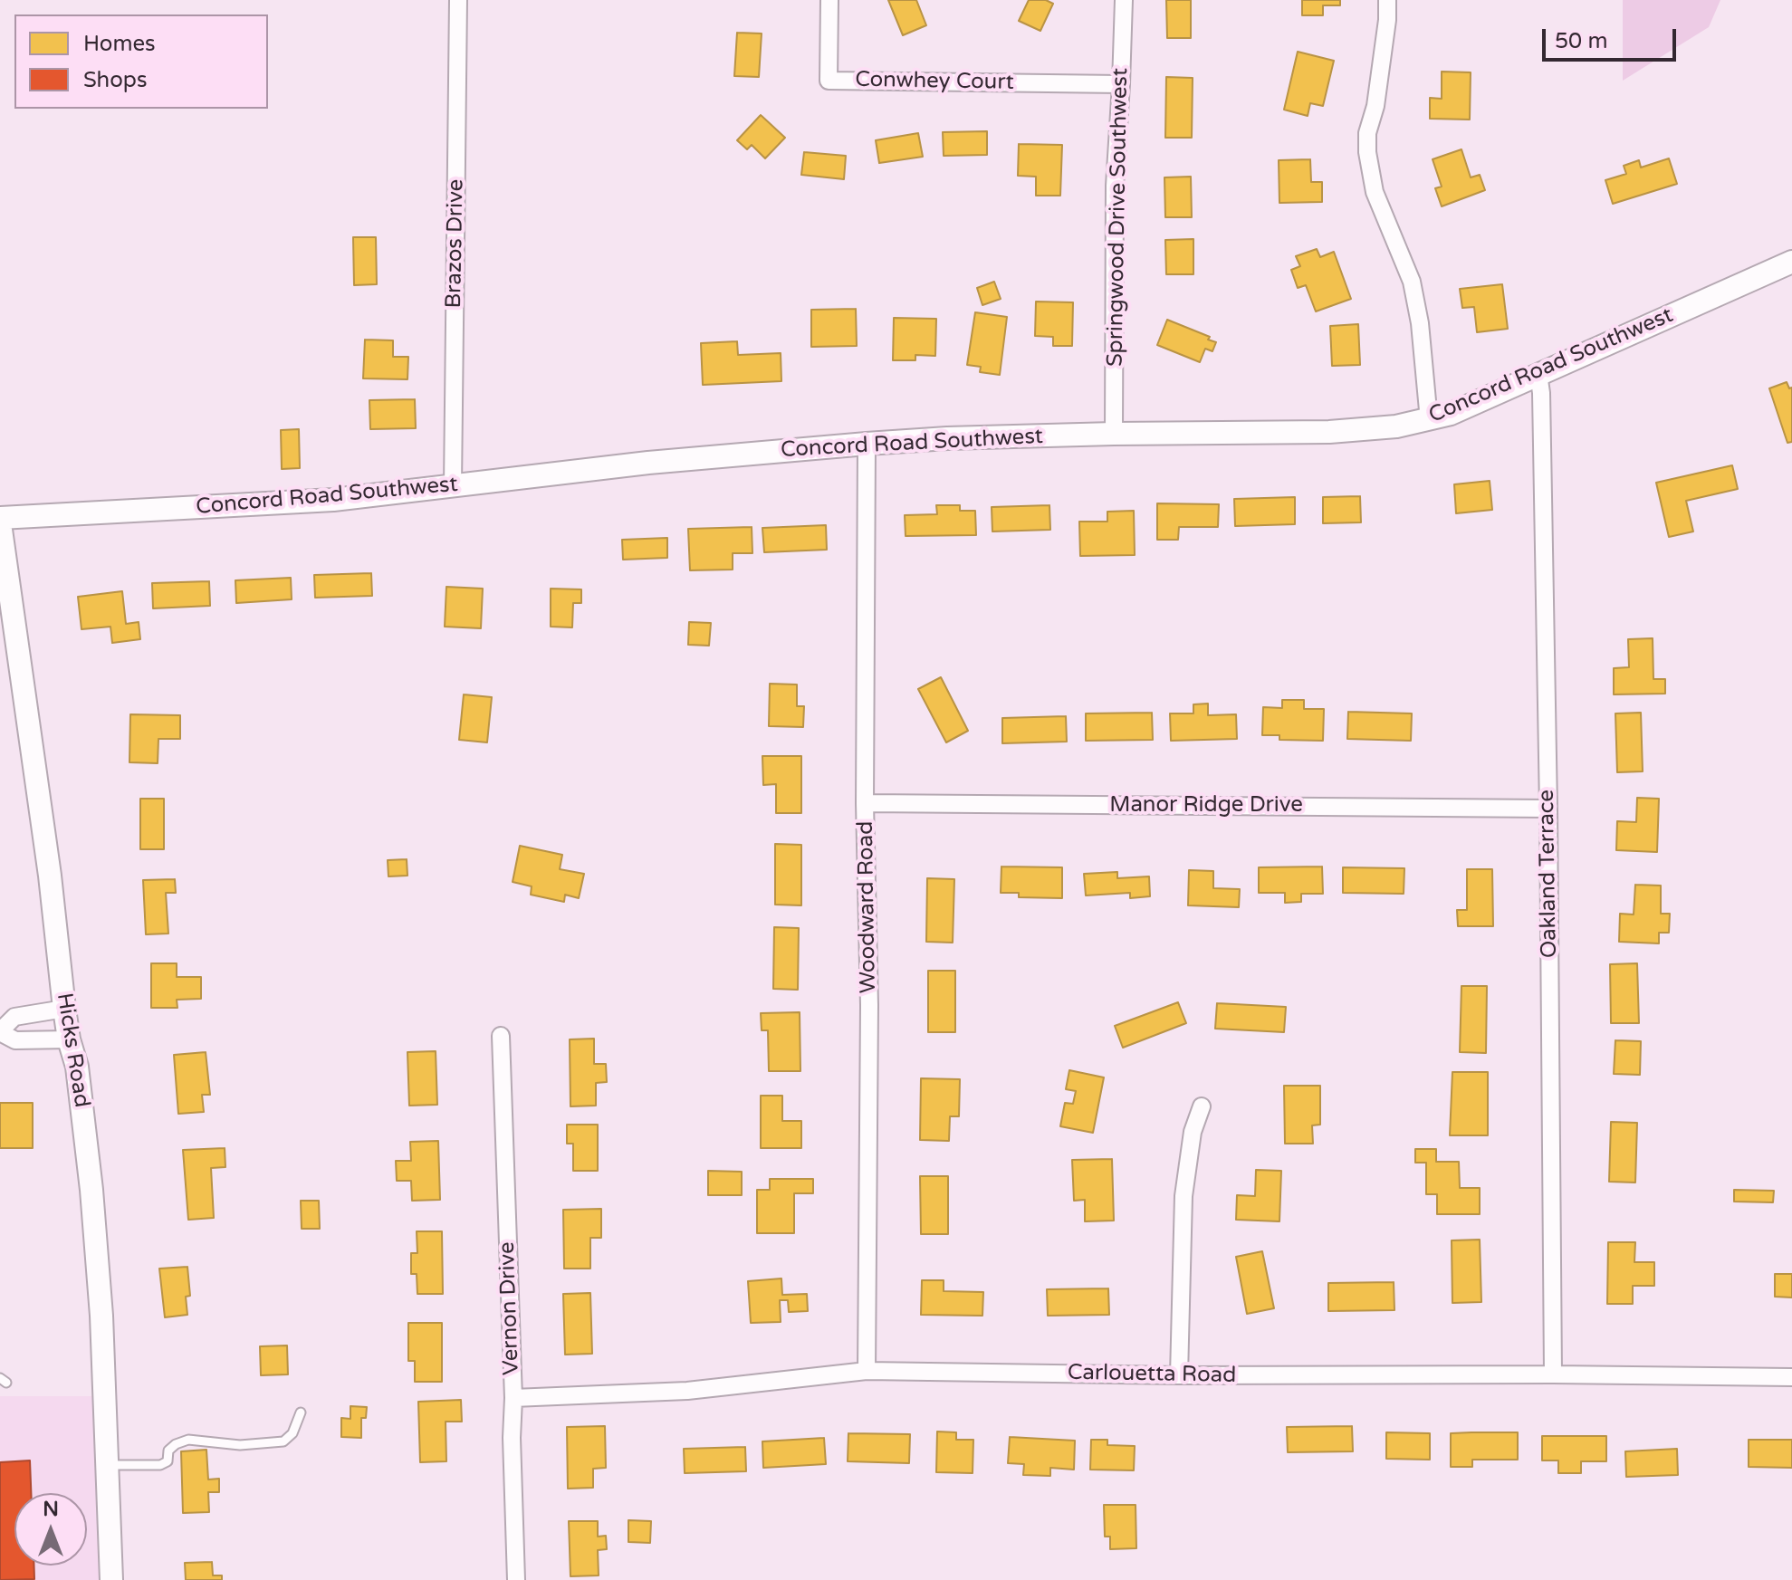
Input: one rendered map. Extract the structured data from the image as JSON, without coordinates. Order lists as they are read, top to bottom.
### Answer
{
  "streets": {
    "street": [
      "Conwhey Court",
      "Springwood Drive Southwest",
      "Brazos Drive",
      "Concord Road Southwest",
      "Manor Ridge Drive",
      "Oakland Terrace",
      "Woodward Road",
      "Hicks Road",
      "Vernon Drive",
      "Carlouetta Road"
    ]
  },
  "crossings": [
    ["Conwhey Court", "Springwood Drive Southwest"],
    ["Springwood Drive Southwest", "Concord Road Southwest"],
    ["Brazos Drive", "Concord Road Southwest"],
    ["Concord Road Southwest", "Oakland Terrace"],
    ["Concord Road Southwest", "Woodward Road"],
    ["Manor Ridge Drive", "Oakland Terrace"],
    ["Manor Ridge Drive", "Woodward Road"],
    ["Oakland Terrace", "Carlouetta Road"],
    ["Woodward Road", "Carlouetta Road"],
    ["Vernon Drive", "Carlouetta Road"]
  ],
  "legend": ["Homes", "Shops"],
  "scale_bar": "50 m",
  "north": "top"
}
